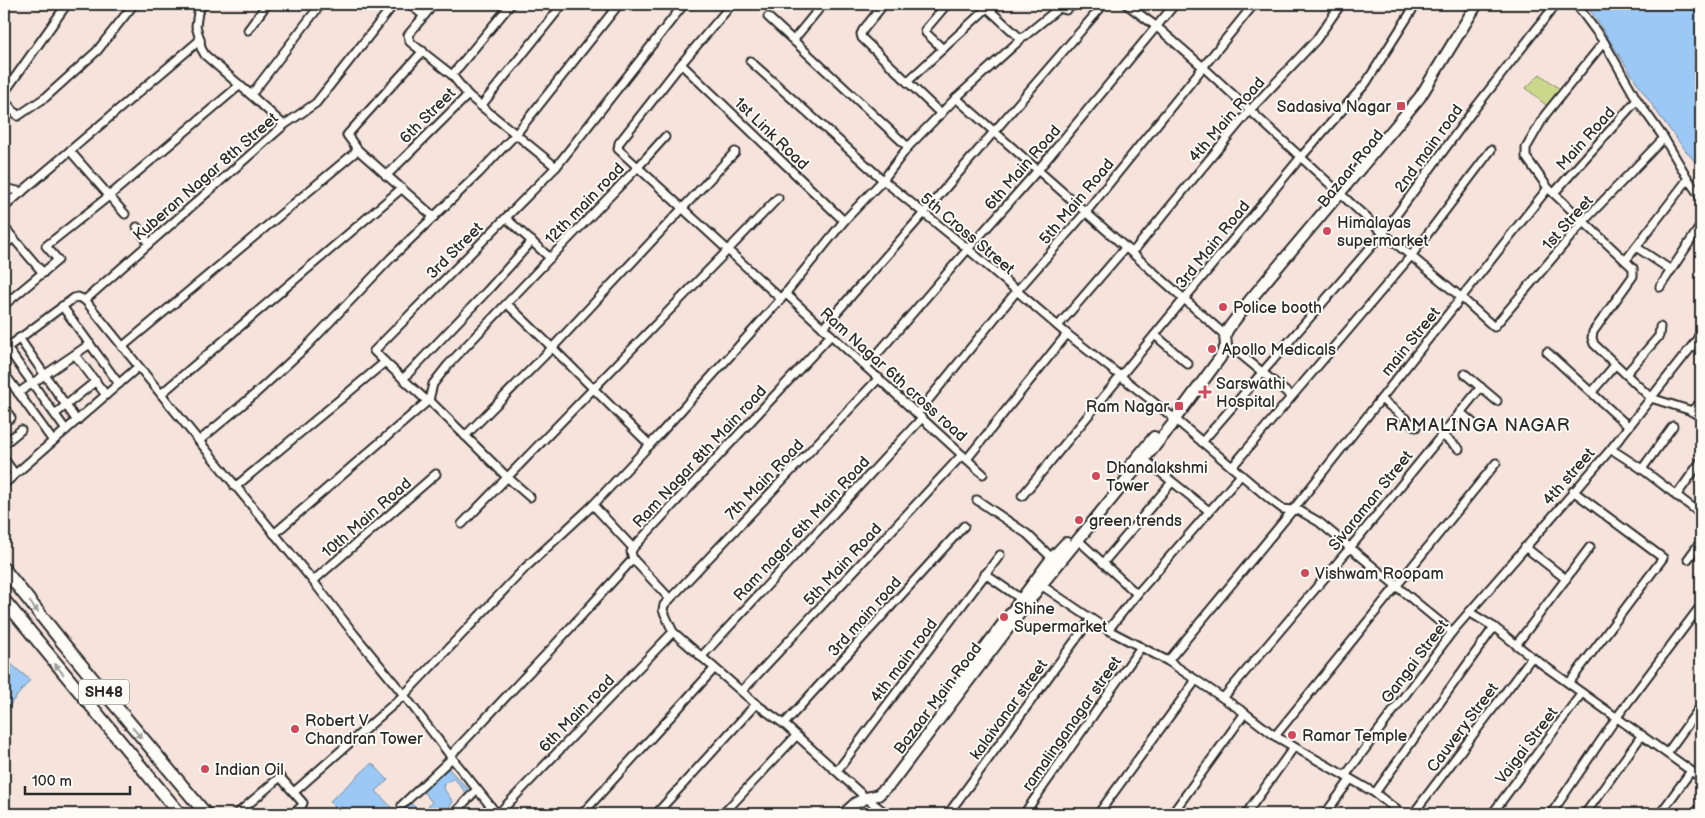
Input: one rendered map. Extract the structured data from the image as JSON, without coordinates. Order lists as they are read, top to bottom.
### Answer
{
  "streets": {
    "main road": ["Bazaar Road", "SH48", "Bazaar Main Road"],
    "street": [
      "6th Street",
      "4th Main Road",
      "1st Link Road",
      "Main Road",
      "2nd main road",
      "6th Main Road",
      "Kuberan Nagar 8th Street",
      "5th Main Road",
      "12th main road",
      "1st Street",
      "5th Cross Street",
      "3rd Main Road",
      "3rd Street",
      "main Street",
      "Ram Nagar 6th cross road",
      "Ram Nagar 8th Main road",
      "4th street",
      "7th Main Road",
      "Sivaraman Street",
      "10th Main Road",
      "Ram nagar 6th Main Road",
      "3rd main road",
      "4th main road",
      "Gangai Street",
      "kalaivanar street",
      "6th Main road",
      "ramalinganagar street",
      "Cauvery Street",
      "Vaigai Street"
    ]
  },
  "crossings": [
    ["1st Link Road", "Ram Nagar 6th cross road"],
    ["Main Road", "main Street"],
    ["2nd main road", "5th Cross Street"],
    ["6th Main Road", "5th Cross Street"],
    ["6th Main Road", "Ram Nagar 6th cross road"],
    ["Bazaar Road", "5th Cross Street"],
    ["Bazaar Road", "Bazaar Main Road"],
    ["5th Main Road", "5th Cross Street"],
    ["5th Main Road", "Ram Nagar 6th cross road"],
    ["5th Main Road", "Ram nagar 6th Main Road"],
    ["12th main road", "3rd Street"],
    ["12th main road", "Ram Nagar 6th cross road"],
    ["1st Street", "main Street"],
    ["5th Cross Street", "3rd Main Road"],
    ["5th Cross Street", "main Street"],
    ["5th Cross Street", "Sivaraman Street"],
    ["5th Cross Street", "Gangai Street"],
    ["Ram Nagar 6th cross road", "Ram Nagar 8th Main road"],
    ["Ram Nagar 6th cross road", "7th Main Road"],
    ["Ram Nagar 6th cross road", "Ram nagar 6th Main Road"],
    ["4th street", "Gangai Street"]
  ],
  "districts": ["RAMALINGA NAGAR"],
  "places": {
    "transit": ["Sadasiva Nagar", "Ram Nagar"],
    "other": [
      "Himalayas supermarket",
      "Police booth",
      "Apollo Medicals",
      "Dhanalakshmi Tower",
      "green trends",
      "Vishwam Roopam",
      "Shine Supermarket",
      "Robert V Chandran Tower",
      "Ramar Temple",
      "Indian Oil"
    ],
    "health": ["Sarswathi Hospital"]
  },
  "scale_bar": "100 m"
}
